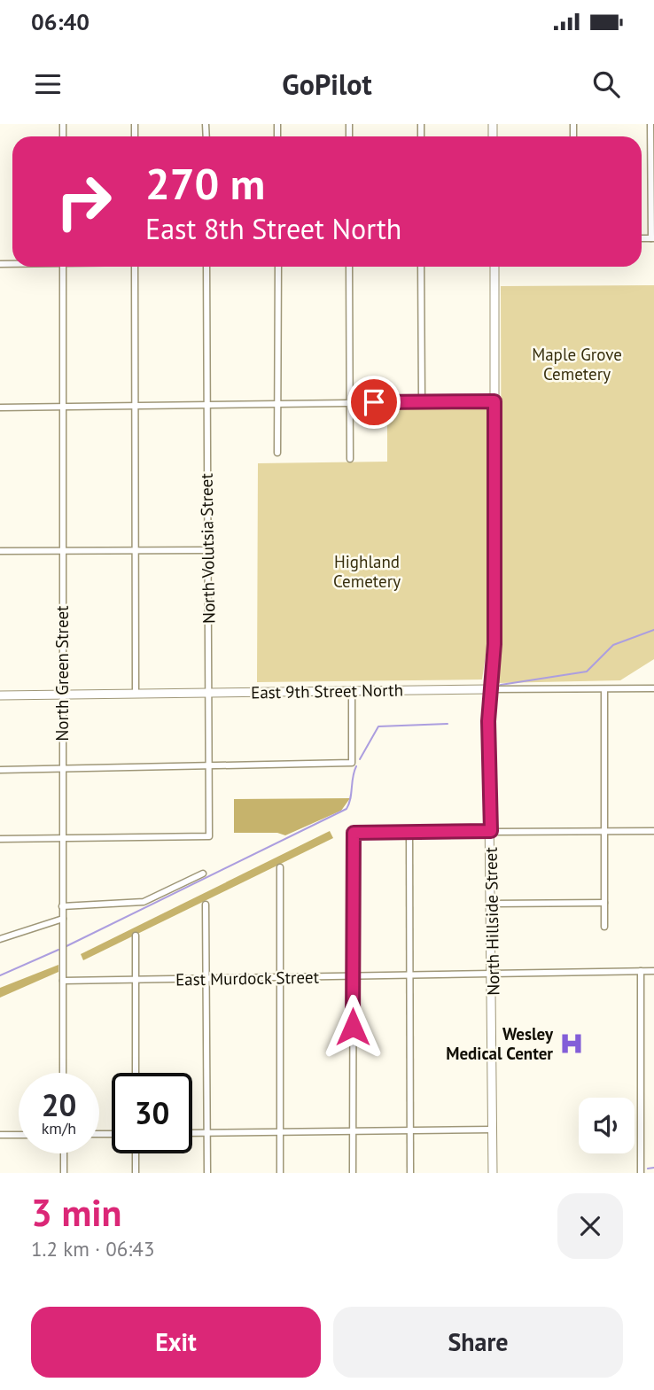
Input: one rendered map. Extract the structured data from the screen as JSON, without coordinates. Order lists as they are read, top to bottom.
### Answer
{
  "streets": {
    "main road": ["East 9th Street North", "North Hillside Street"],
    "street": ["North Volutsia Street", "North Green Street", "East Murdock Street"]
  },
  "crossings": [
    ["North Volutsia Street", "North Green Street"],
    ["North Volutsia Street", "East 9th Street North"],
    ["North Green Street", "East 9th Street North"],
    ["North Green Street", "East Murdock Street"],
    ["East 9th Street North", "North Hillside Street"],
    ["North Hillside Street", "East Murdock Street"]
  ],
  "parks": ["Maple Grove Cemetery", "Highland Cemetery"],
  "places": {
    "hospital": ["Wesley Medical Center"]
  },
  "page": {
    "status": "06:40",
    "header": "GoPilot",
    "turn": ["270 m", "East 8th Street North"],
    "speed": "20 km/h",
    "limit": "30",
    "heading": ["3 min", "1.2 km · 06:43"],
    "buttons": ["Exit", "Share"]
  }
}
